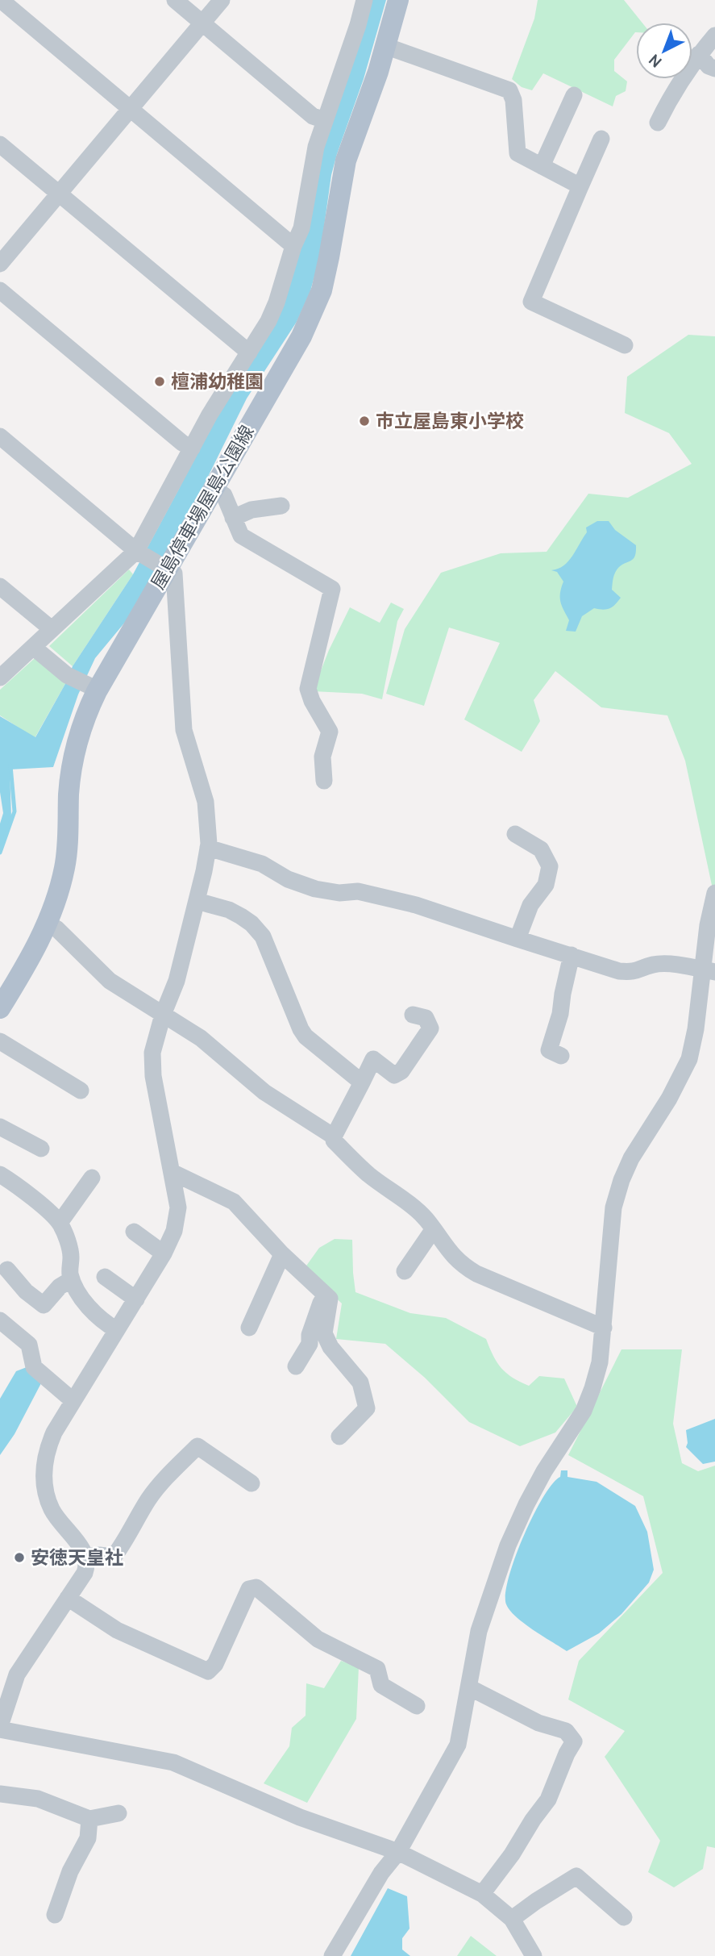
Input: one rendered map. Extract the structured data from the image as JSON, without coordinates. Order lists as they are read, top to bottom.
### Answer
{
  "streets": {
    "main road": ["屋島停車場屋島公園線"]
  },
  "places": ["檀浦幼稚園", "市立屋島東小学校", "安徳天皇社"],
  "north": "bottom left"
}
